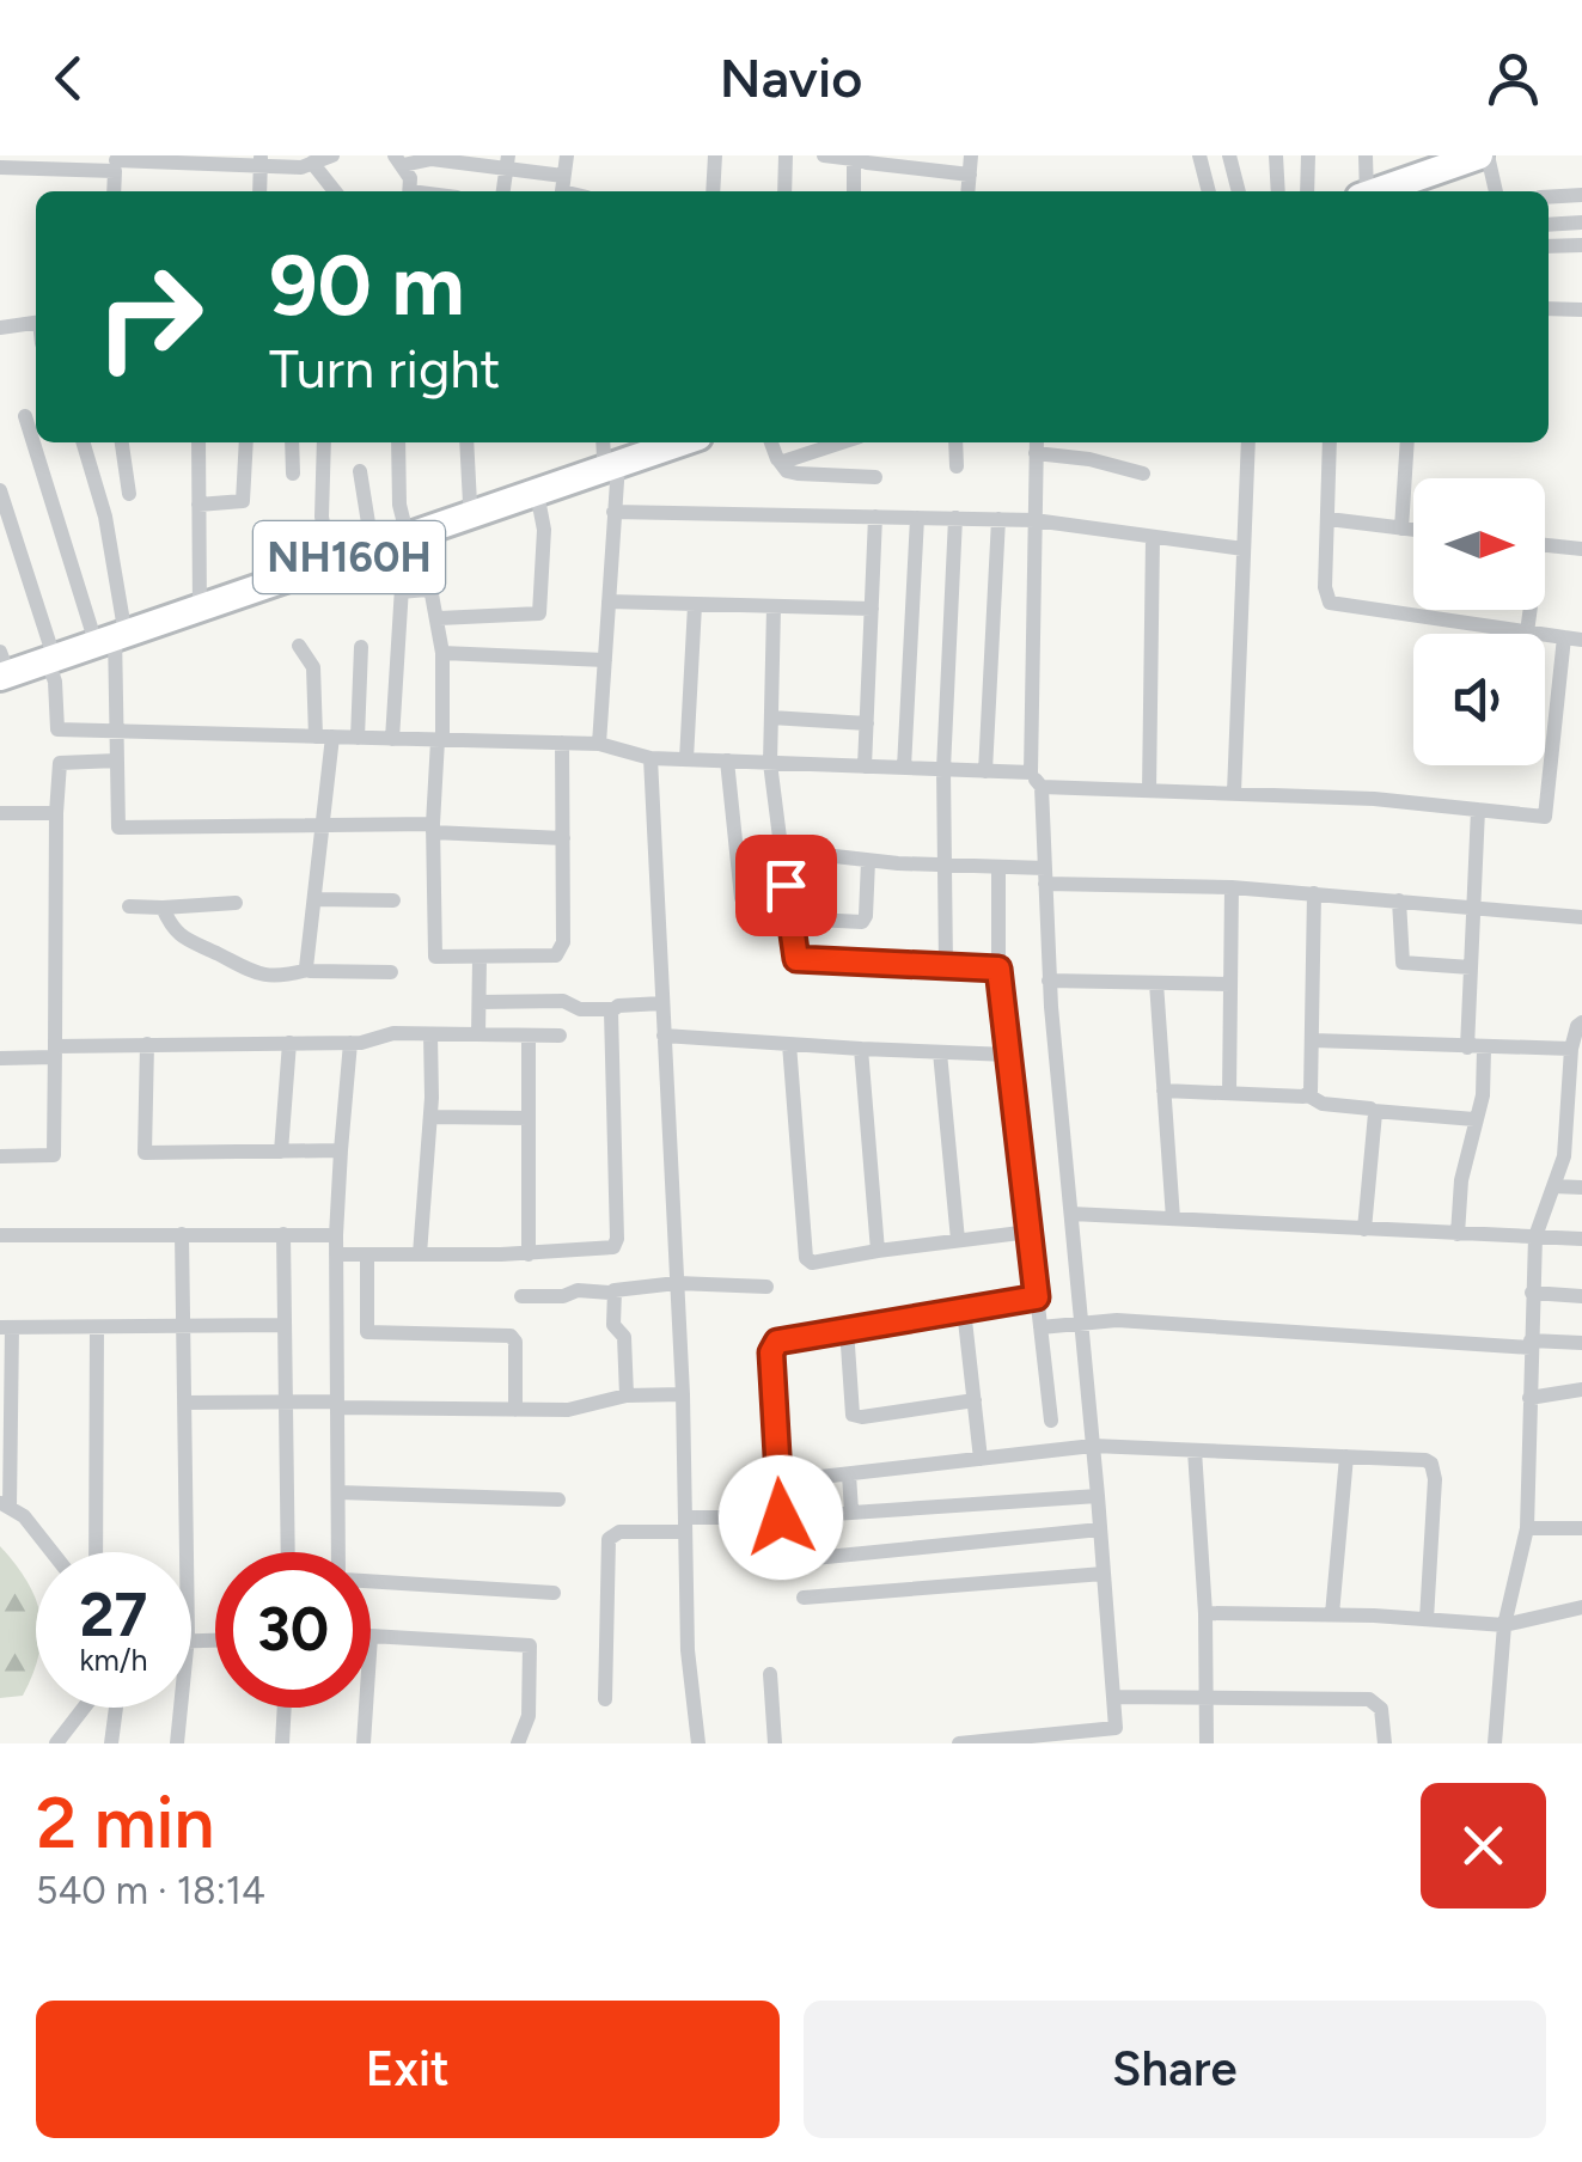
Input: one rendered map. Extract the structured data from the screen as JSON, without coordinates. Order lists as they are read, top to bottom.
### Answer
{
  "streets": {
    "highway": ["NH160H"]
  },
  "north": "right",
  "page": {
    "header": "Navio",
    "turn": ["90 m", "Turn right"],
    "speed": "27 km/h",
    "limit": "30",
    "heading": ["2 min", "540 m · 18:14"],
    "buttons": ["Exit", "Share"]
  }
}
